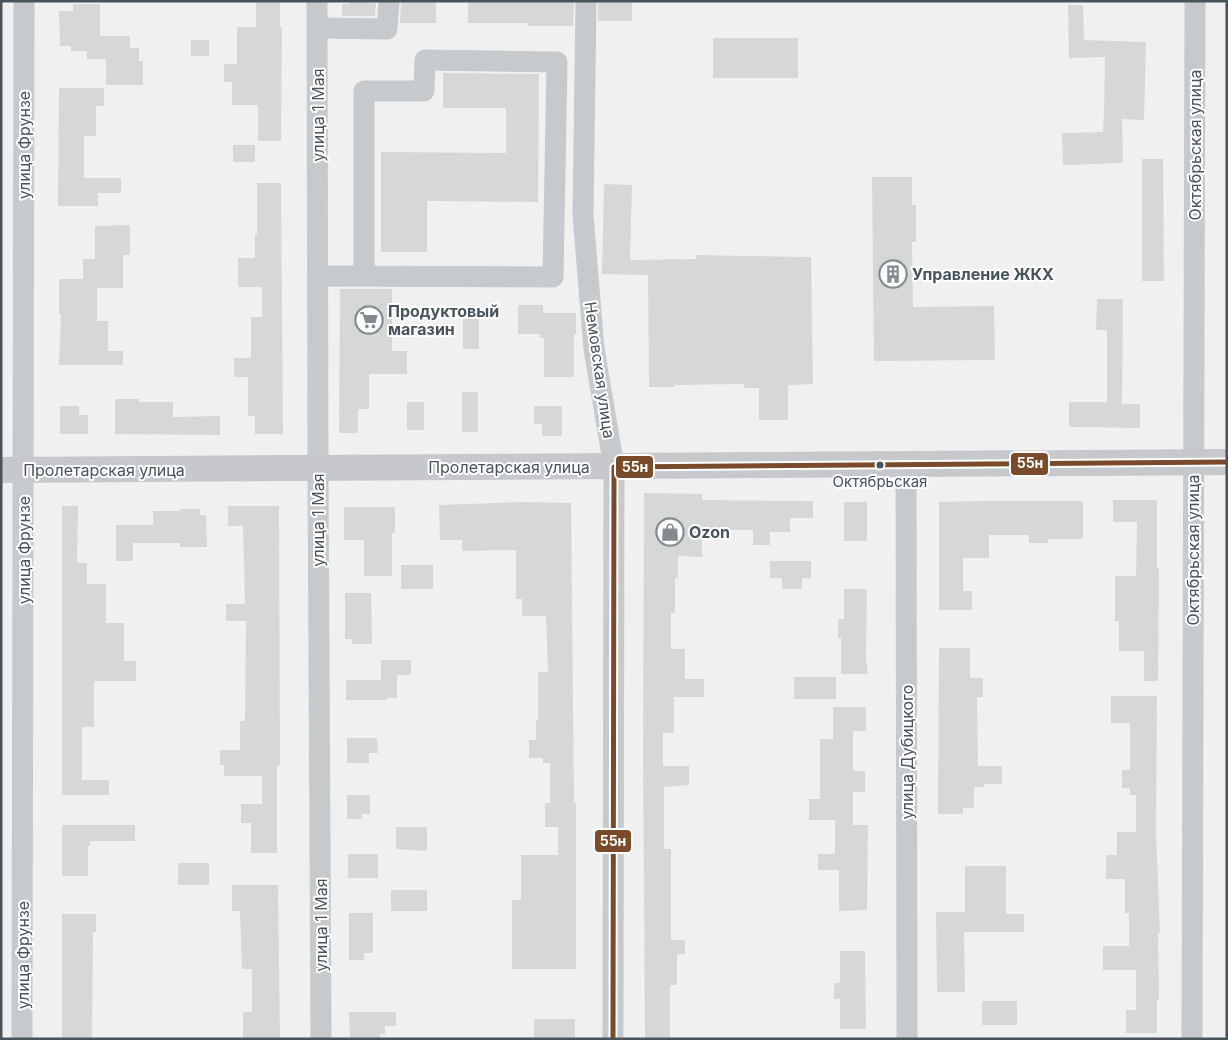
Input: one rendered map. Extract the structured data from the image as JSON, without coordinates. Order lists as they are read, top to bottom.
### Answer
{
  "streets": {
    "main road": ["Пролетарская улица"],
    "street": [
      "улица 1 Мая",
      "улица Фрунзе",
      "Октябрьская улица",
      "Немовская улица",
      "улица Дубицкого"
    ]
  },
  "crossings": [
    ["улица 1 Мая", "Пролетарская улица"],
    ["улица Фрунзе", "Пролетарская улица"],
    ["Октябрьская улица", "Пролетарская улица"],
    ["Немовская улица", "Пролетарская улица"],
    ["Пролетарская улица", "улица Дубицкого"]
  ],
  "places": {
    "building": ["Управление ЖКХ"],
    "supermarket": ["Продуктовый магазин"],
    "other": ["Октябрьская"],
    "shop": ["Ozon"]
  },
  "lines": ["transit line 55н"]
}
